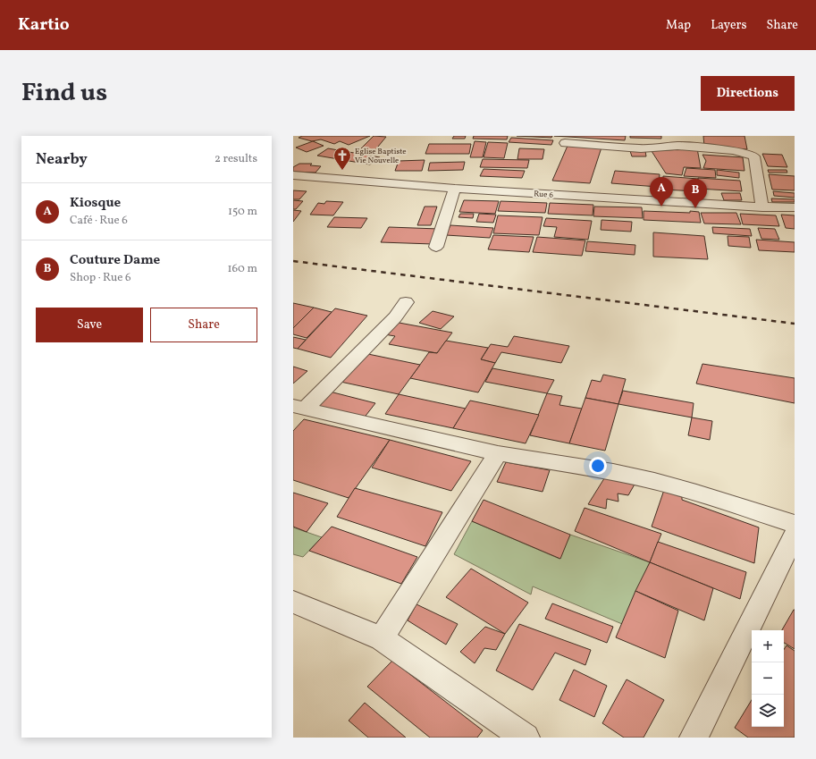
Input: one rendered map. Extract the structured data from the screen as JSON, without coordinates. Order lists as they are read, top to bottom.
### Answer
{
  "streets": {
    "street": ["Rue 6"]
  },
  "places": {
    "church": ["Eglise Baptiste Vie Nouvelle"]
  },
  "page": {
    "header": "Kartio",
    "nav": ["Map", "Layers", "Share"],
    "title": "Find us",
    "buttons": [
      "Directions",
      ["Save", "Share"]
    ],
    "heading": ["Nearby", "2 results"],
    "pins": ["A", "B"],
    "list": [
      {
        "mark": "A",
        "name": "Kiosque",
        "note": "Café · Rue 6",
        "value": "150 m"
      },
      {
        "mark": "B",
        "name": "Couture Dame",
        "note": "Shop · Rue 6",
        "value": "160 m"
      }
    ],
    "map_buttons": ["+", "−"]
  }
}
